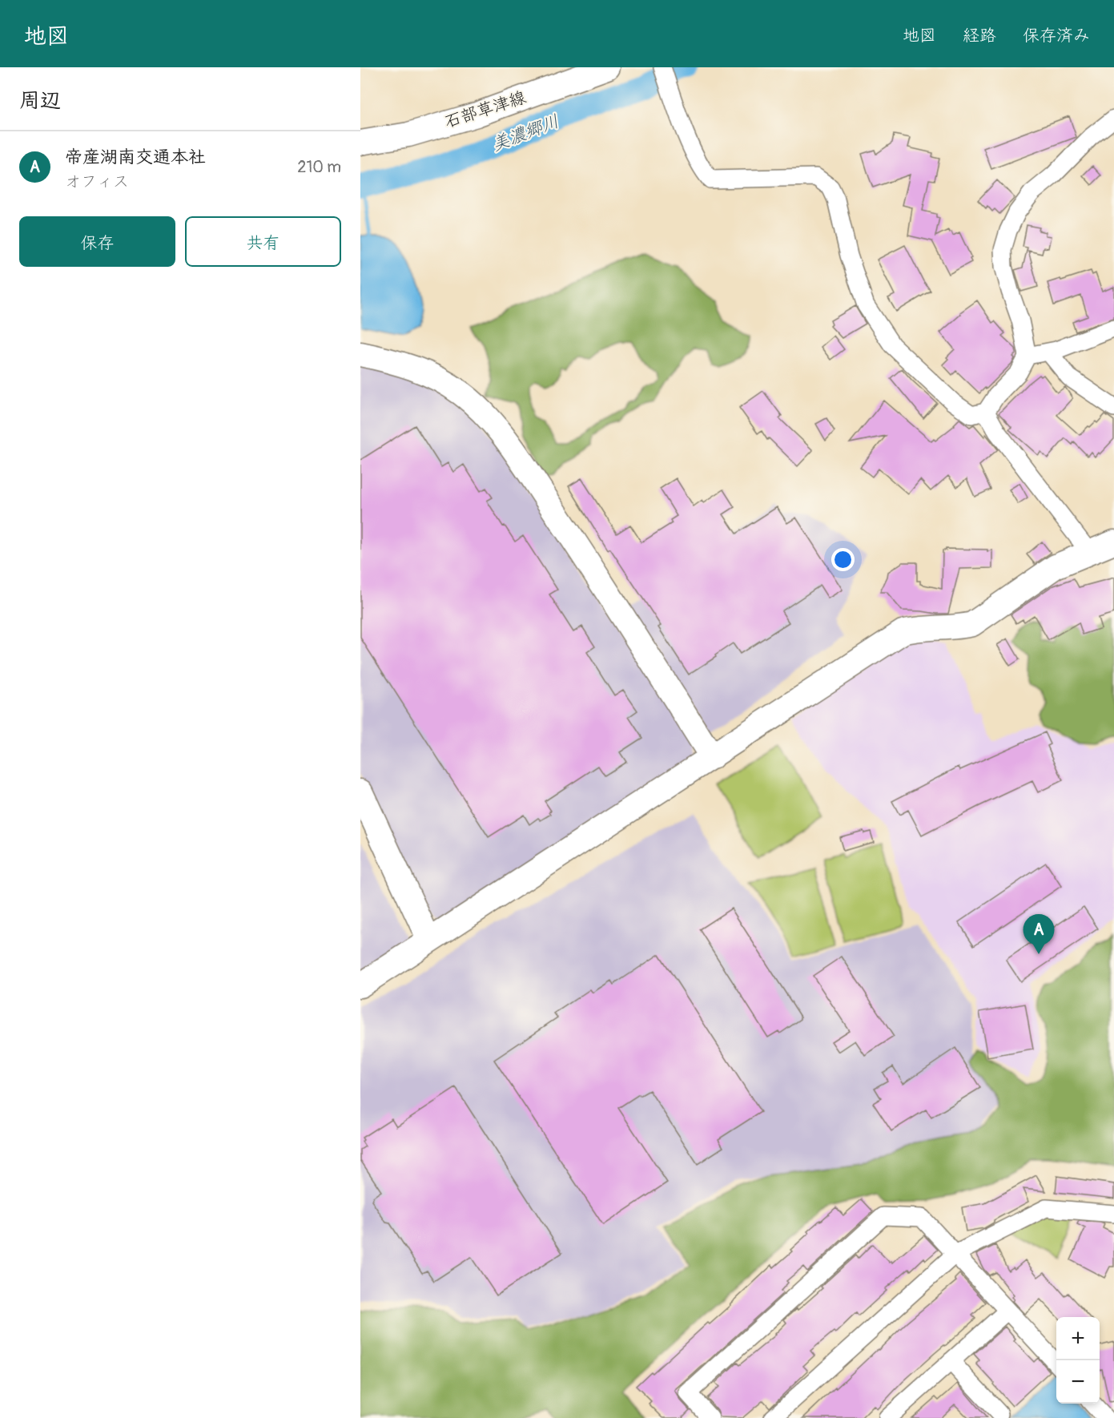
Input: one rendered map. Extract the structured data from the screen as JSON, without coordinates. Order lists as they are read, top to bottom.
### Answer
{
  "streets": {
    "street": ["石部草津線"]
  },
  "water": ["美濃郷川"],
  "page": {
    "header": "地図",
    "nav": ["地図", "経路", "保存済み"],
    "heading": "周辺",
    "list": [
      {
        "mark": "A",
        "name": "帝産湖南交通本社",
        "note": "オフィス",
        "value": "210 m"
      }
    ],
    "buttons": ["保存", "共有"],
    "pins": "A",
    "map_buttons": ["+", "−"]
  }
}
